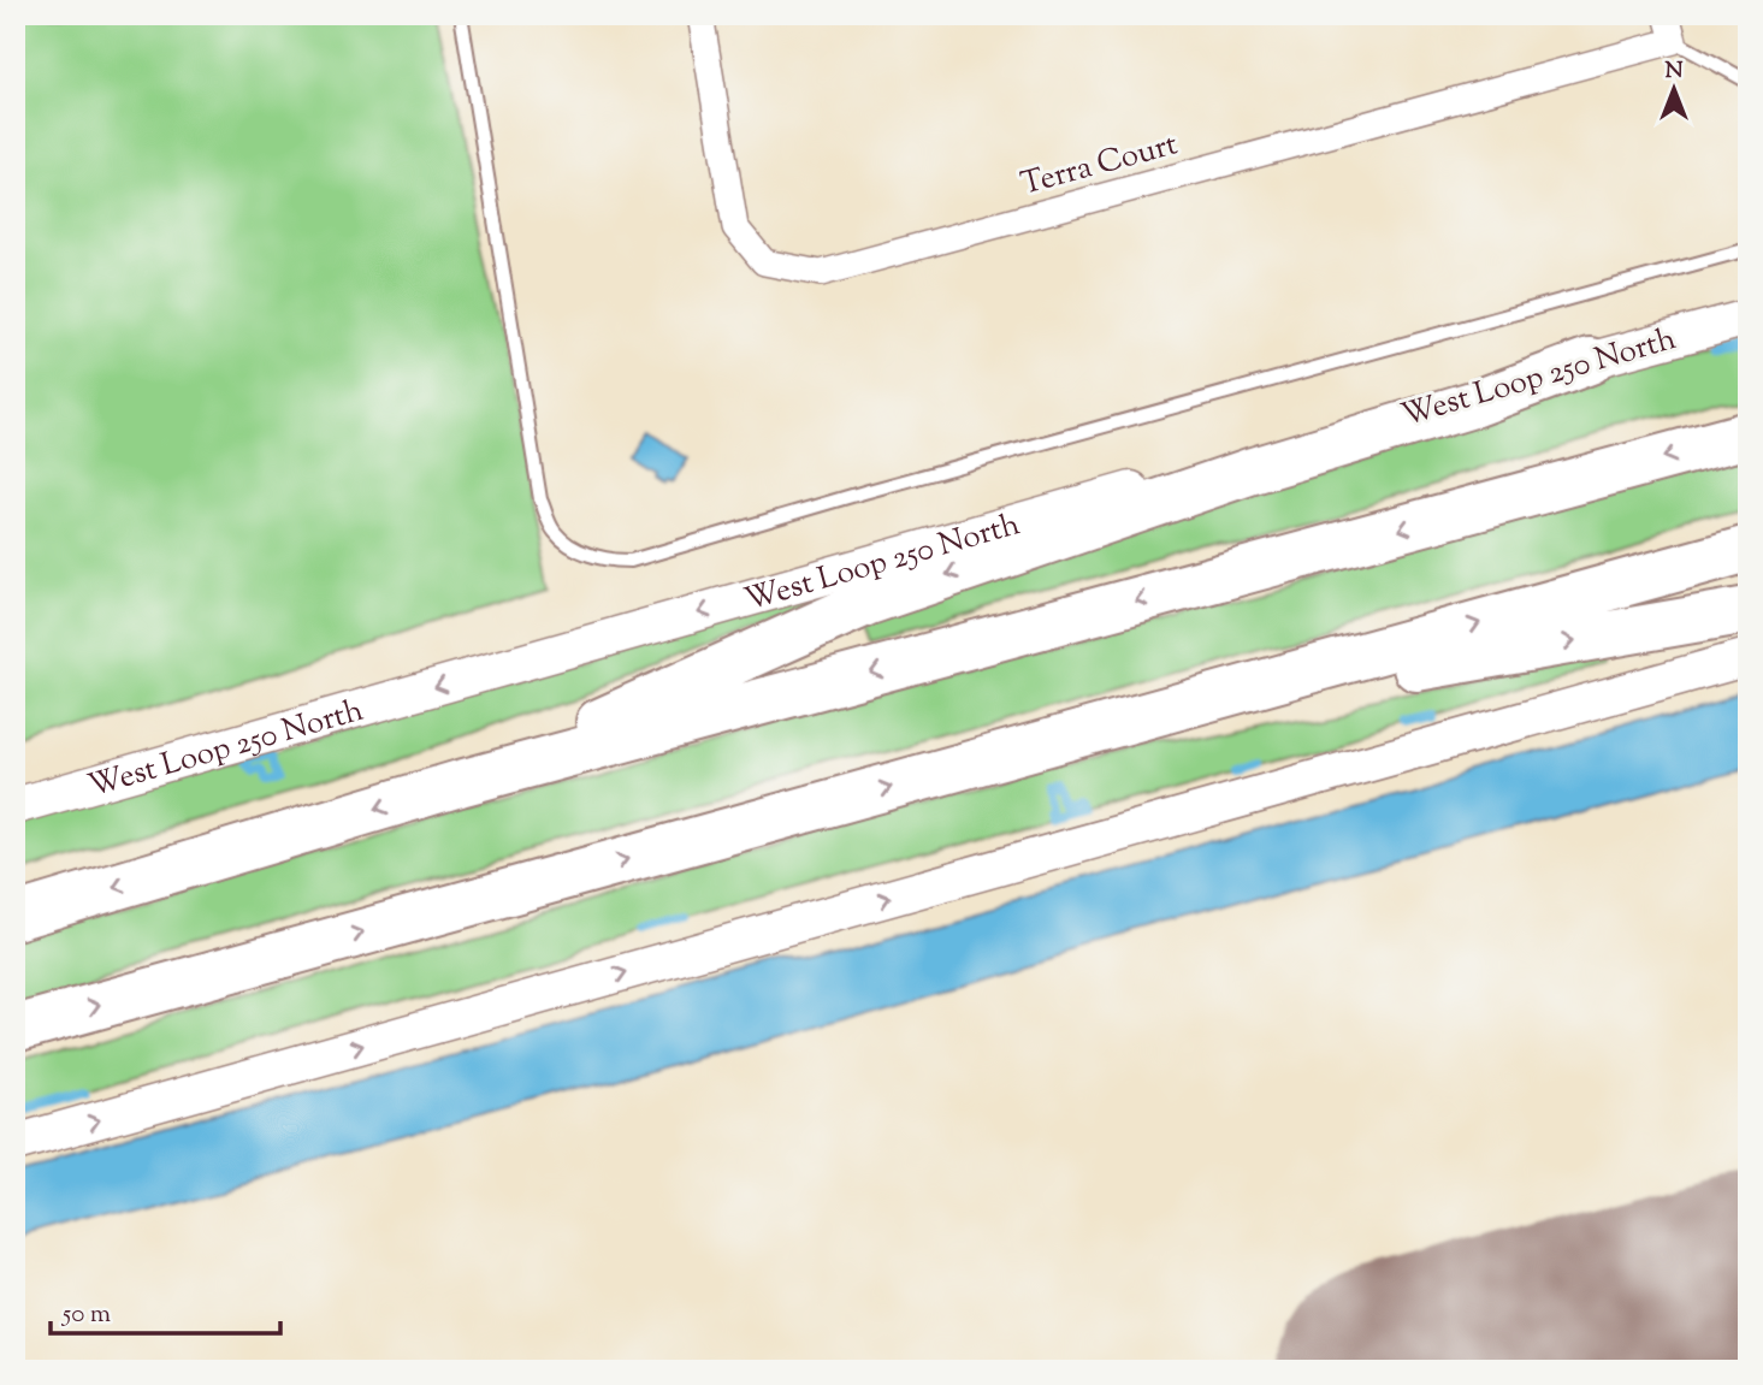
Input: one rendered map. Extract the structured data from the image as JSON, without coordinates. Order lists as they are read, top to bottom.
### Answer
{
  "streets": {
    "main road": ["West Loop 250 North"],
    "street": ["Terra Court"]
  },
  "one_way": ["West Loop 250 North"],
  "scale_bar": "50 m",
  "north": "top"
}
